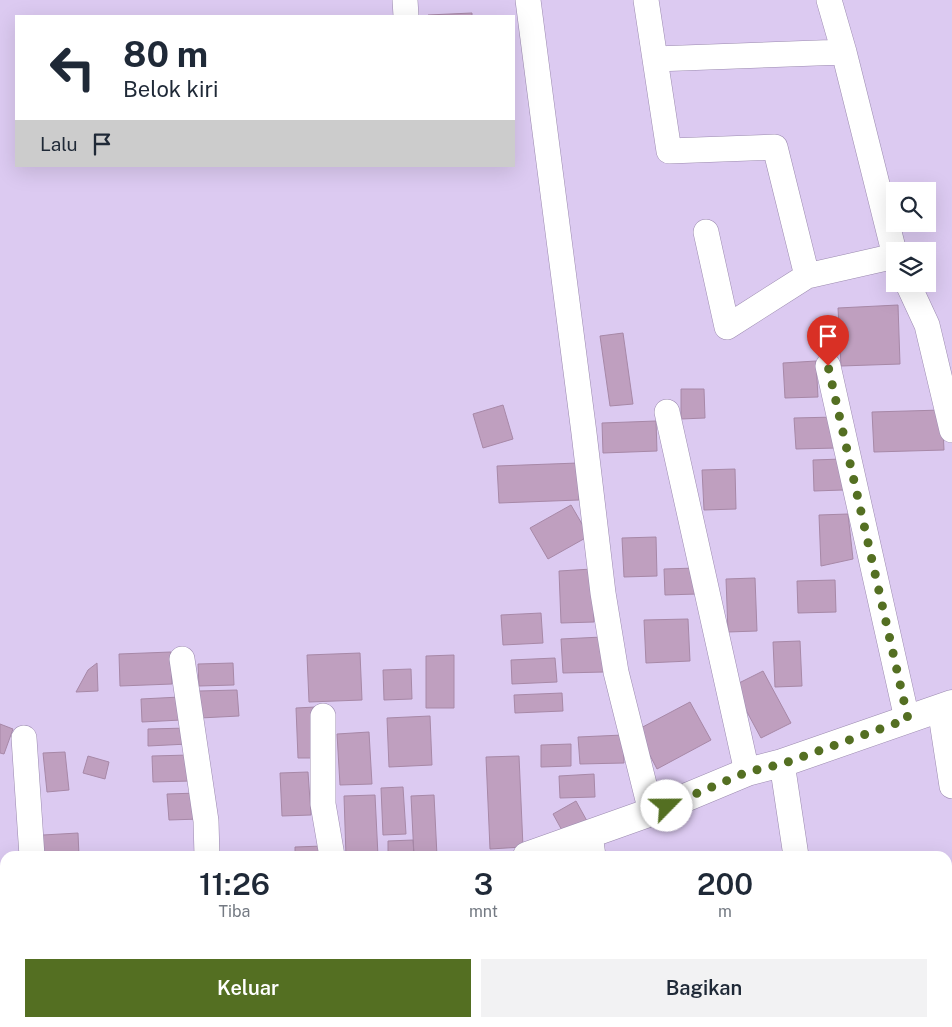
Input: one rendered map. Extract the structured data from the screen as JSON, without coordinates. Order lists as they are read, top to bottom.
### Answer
{
  "page": {
    "turn": ["80 m", "Belok kiri"],
    "then": "Lalu",
    "eta": [
      "11:26",
      "Tiba",
      "3",
      "mnt",
      "200",
      "m"
    ],
    "buttons": ["Keluar", "Bagikan"]
  }
}
